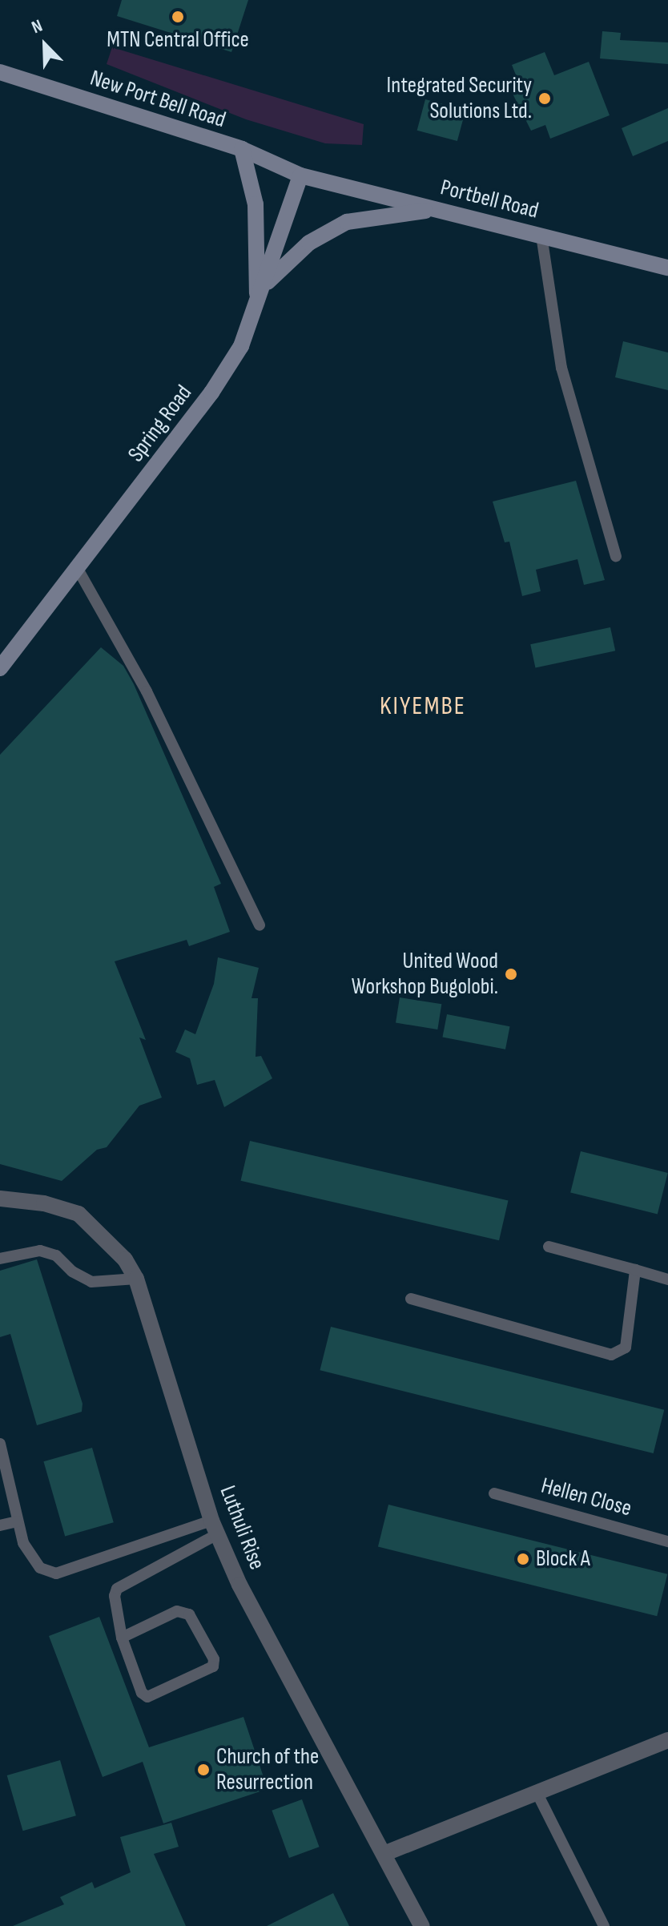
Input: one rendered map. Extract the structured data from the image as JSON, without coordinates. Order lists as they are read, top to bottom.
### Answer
{
  "streets": {
    "main road": ["New Port Bell Road", "Portbell Road", "Spring Road"],
    "street": ["Luthuli Rise"],
    "lane": ["Hellen Close"]
  },
  "crossings": [
    ["New Port Bell Road", "Portbell Road"],
    ["New Port Bell Road", "Spring Road"],
    ["Portbell Road", "Spring Road"]
  ],
  "districts": ["KIYEMBE"],
  "places": [
    "MTN Central Office",
    "Integrated Security Solutions Ltd.",
    "United Wood Workshop Bugolobi.",
    "Block A",
    "Church of the Resurrection"
  ],
  "north": "top left"
}
